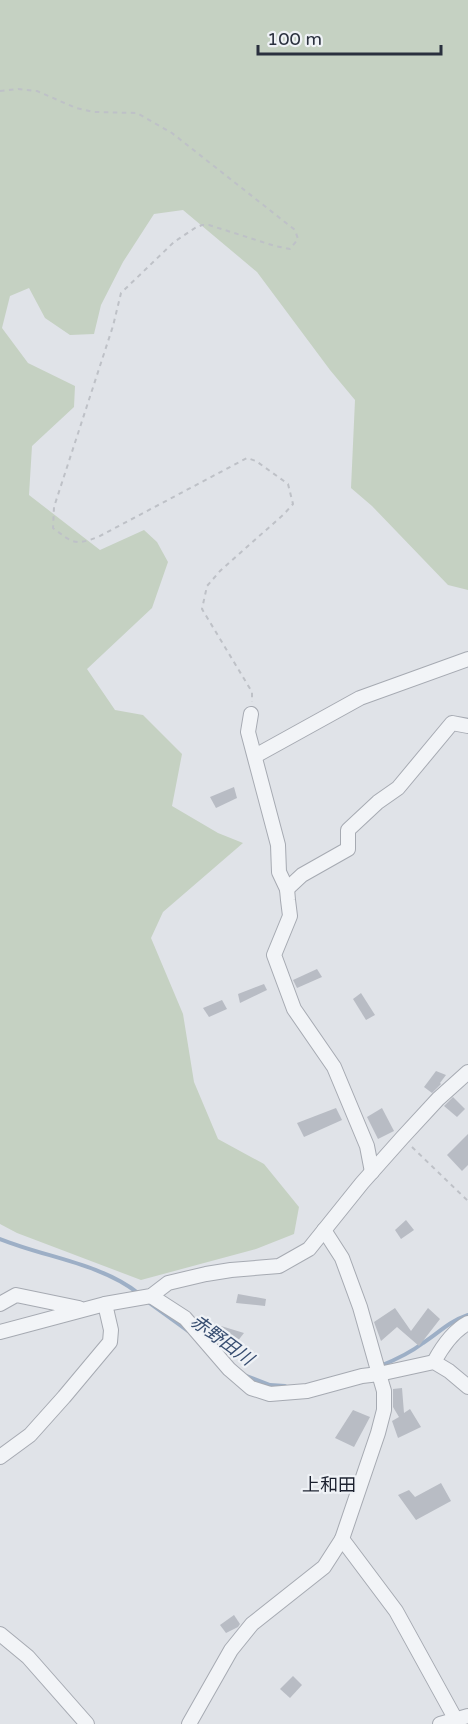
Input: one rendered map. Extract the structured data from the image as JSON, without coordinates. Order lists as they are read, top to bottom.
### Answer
{
  "districts": ["上和田"],
  "water": ["赤野田川"],
  "scale_bar": "100 m"
}
